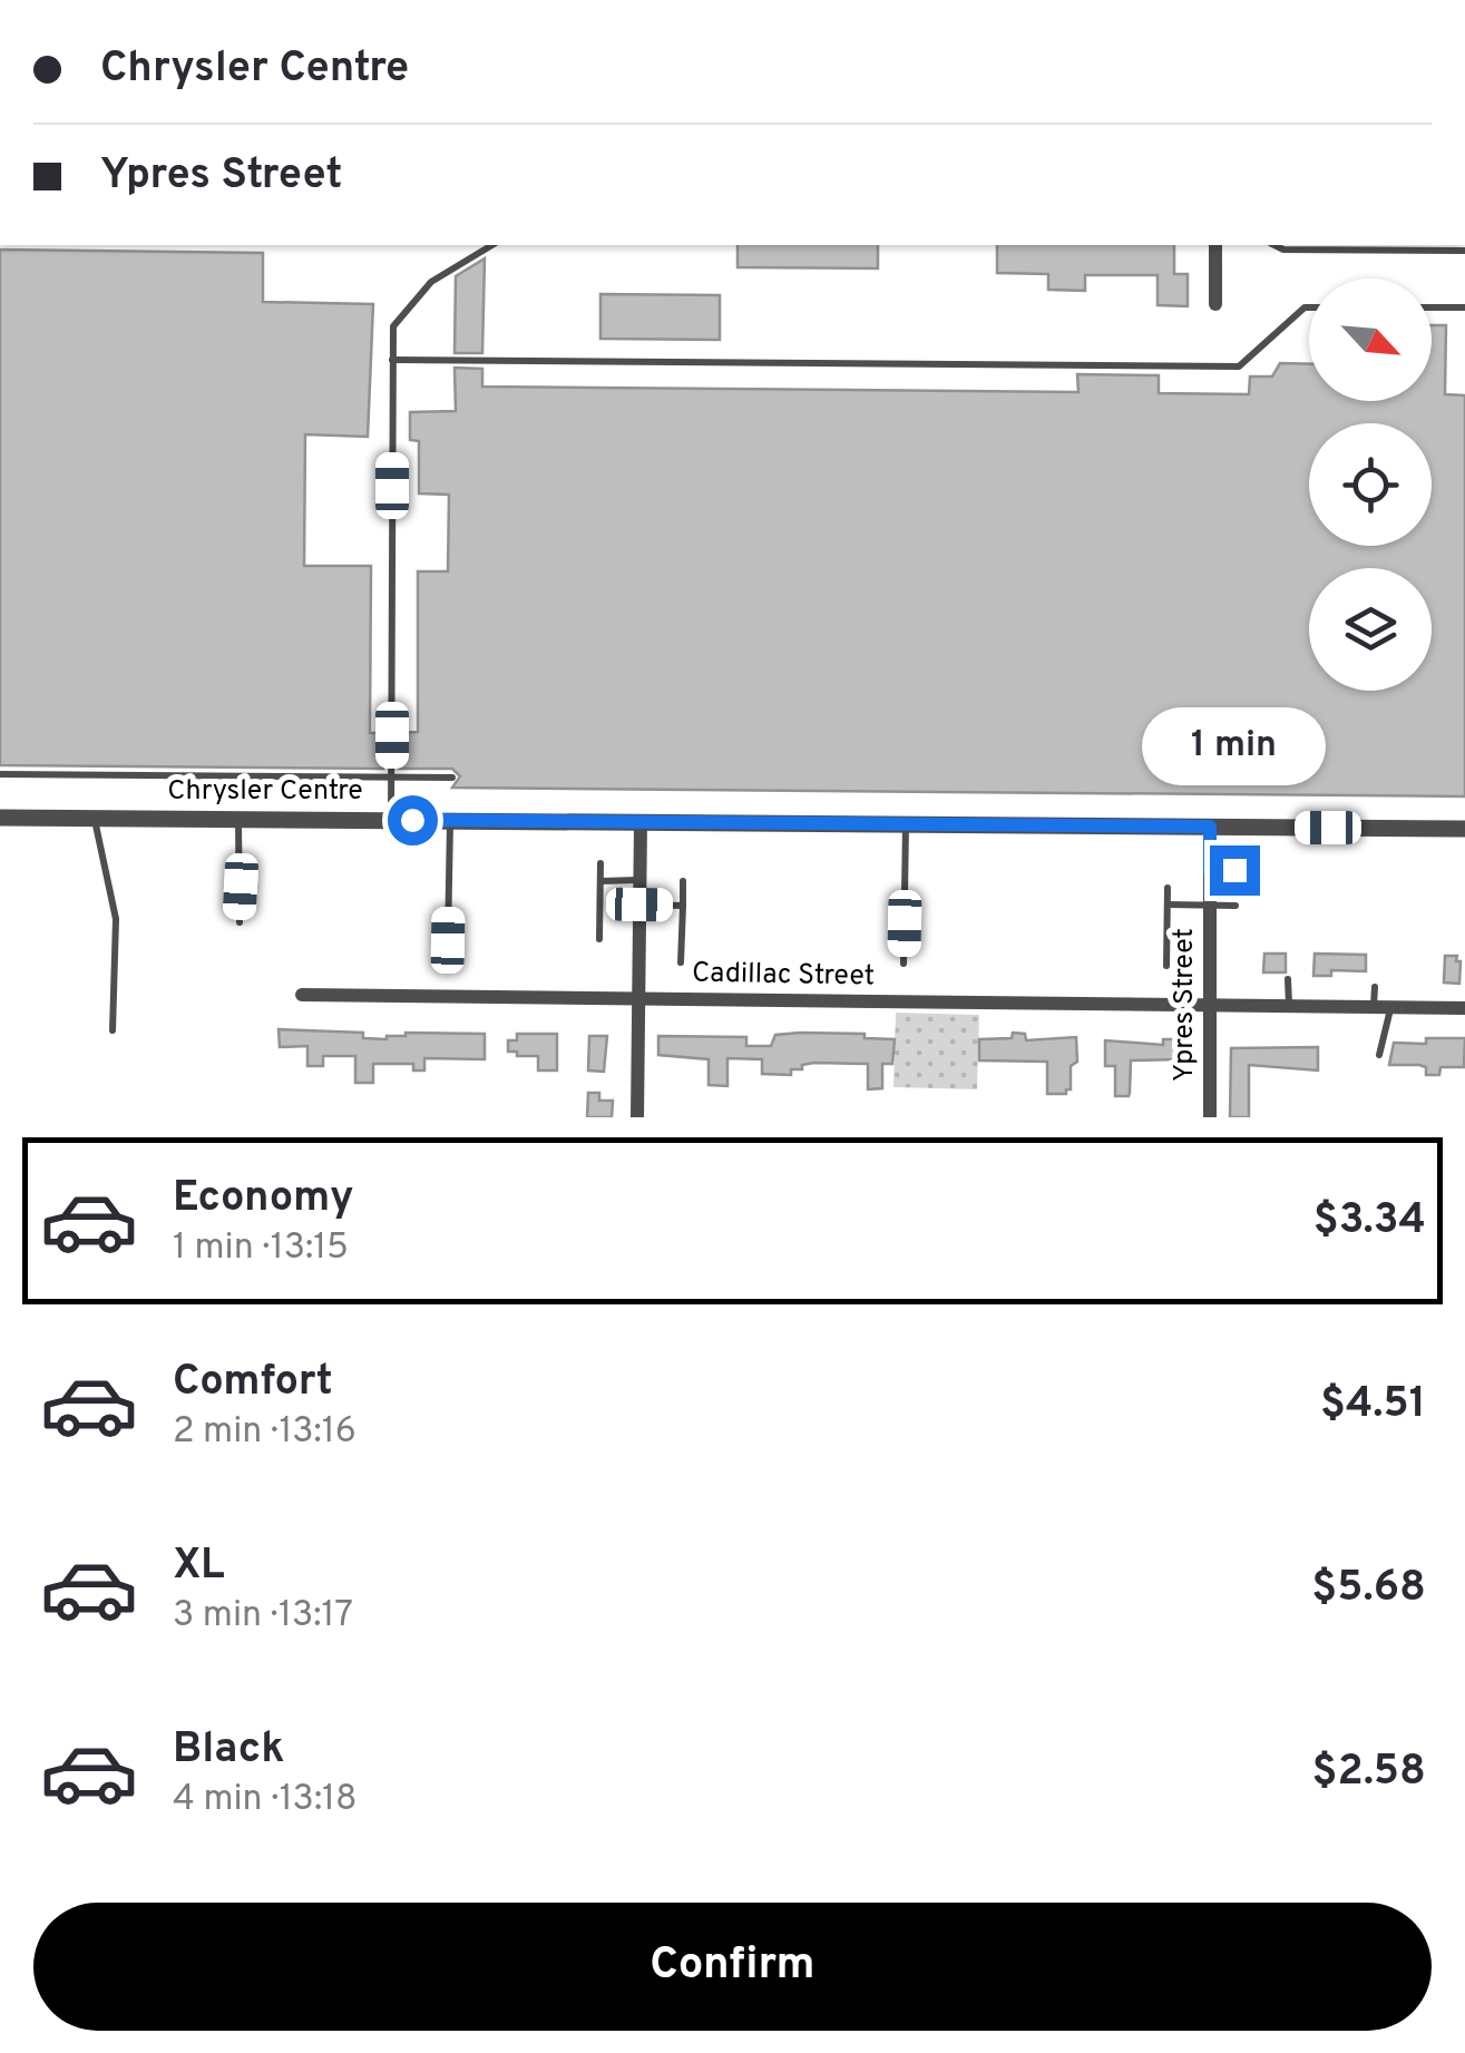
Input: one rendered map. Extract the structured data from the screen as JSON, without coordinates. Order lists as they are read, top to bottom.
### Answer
{
  "streets": {
    "street": ["Chrysler Centre", "Cadillac Street", "Ypres Street"]
  },
  "crossings": [
    ["Chrysler Centre", "Ypres Street"],
    ["Cadillac Street", "Ypres Street"]
  ],
  "north": "bottom right",
  "page": {
    "banner": ["Chrysler Centre", "Ypres Street"],
    "bubble": "1 min",
    "list": [
      {
        "name": "Economy",
        "note": "1 min · 13:15",
        "value": "$3.34"
      },
      {
        "name": "Comfort",
        "note": "2 min · 13:16",
        "value": "$4.51"
      },
      {
        "name": "XL",
        "note": "3 min · 13:17",
        "value": "$5.68"
      },
      {
        "name": "Black",
        "note": "4 min · 13:18",
        "value": "$2.58"
      }
    ],
    "buttons": "Confirm"
  }
}
